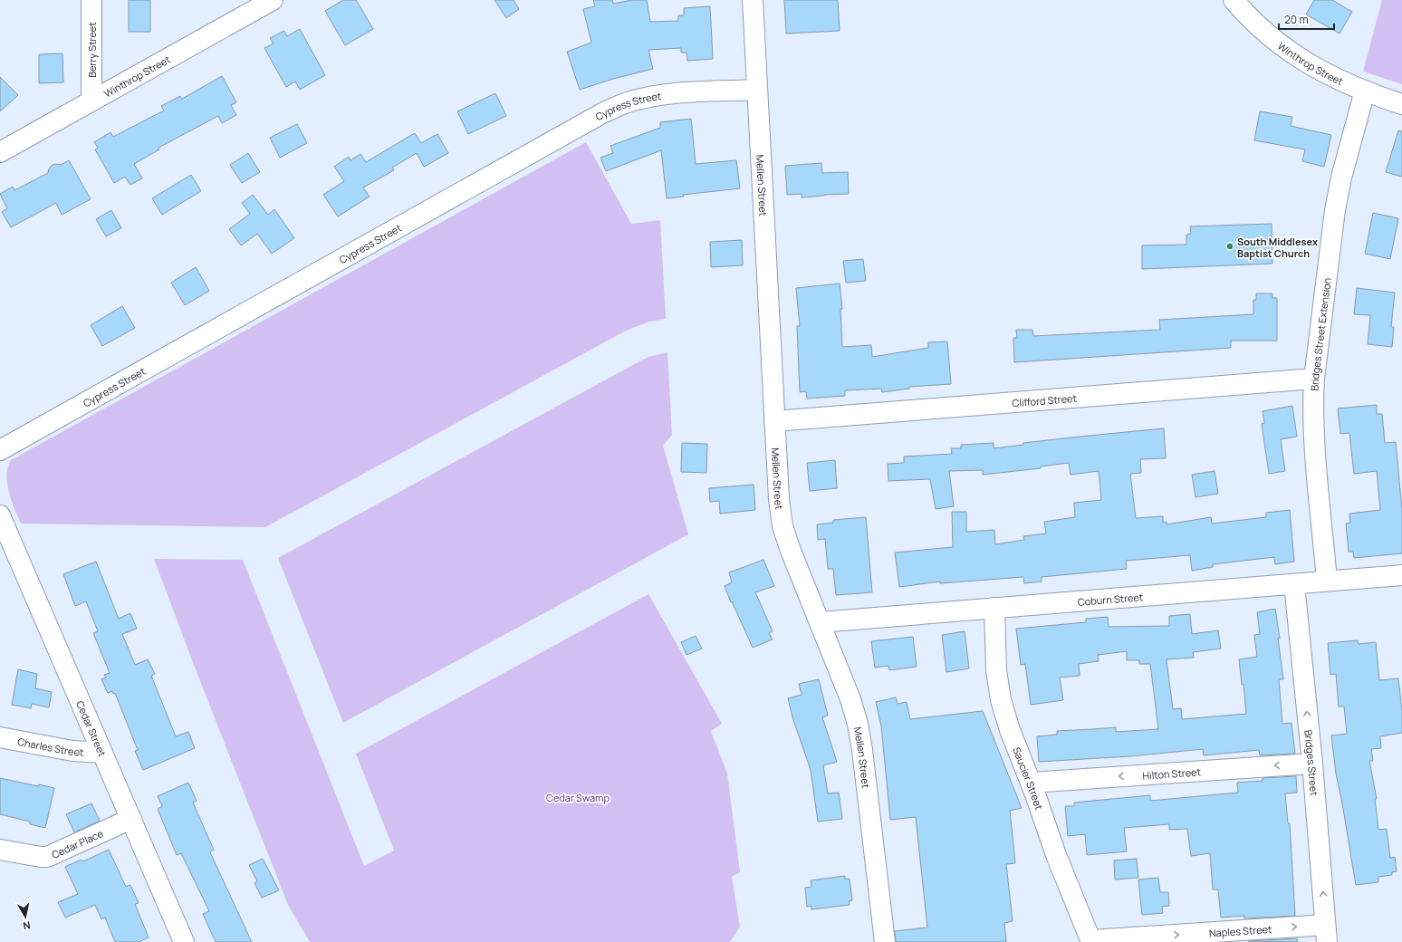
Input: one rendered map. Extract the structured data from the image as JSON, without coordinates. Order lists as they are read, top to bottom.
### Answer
{
  "streets": {
    "street": [
      "Berry Street",
      "Winthrop Street",
      "Cypress Street",
      "Mellen Street",
      "Bridges Street Extension",
      "Clifford Street",
      "Coburn Street",
      "Cedar Street",
      "Charles Street",
      "Bridges Street",
      "Hilton Street",
      "Saucier Street",
      "Cedar Place",
      "Naples Street"
    ]
  },
  "crossings": [
    ["Berry Street", "Winthrop Street"],
    ["Winthrop Street", "Bridges Street Extension"],
    ["Cypress Street", "Mellen Street"],
    ["Mellen Street", "Clifford Street"],
    ["Mellen Street", "Coburn Street"],
    ["Bridges Street Extension", "Clifford Street"],
    ["Bridges Street Extension", "Coburn Street"],
    ["Coburn Street", "Bridges Street"],
    ["Coburn Street", "Saucier Street"],
    ["Cedar Street", "Charles Street"],
    ["Cedar Street", "Cedar Place"],
    ["Bridges Street", "Hilton Street"],
    ["Bridges Street", "Naples Street"],
    ["Hilton Street", "Saucier Street"],
    ["Saucier Street", "Naples Street"]
  ],
  "one_way": ["Bridges Street", "Hilton Street", "Naples Street"],
  "parks": ["Cedar Swamp"],
  "places": ["South Middlesex Baptist Church"],
  "scale_bar": "20 m",
  "north": "bottom"
}
